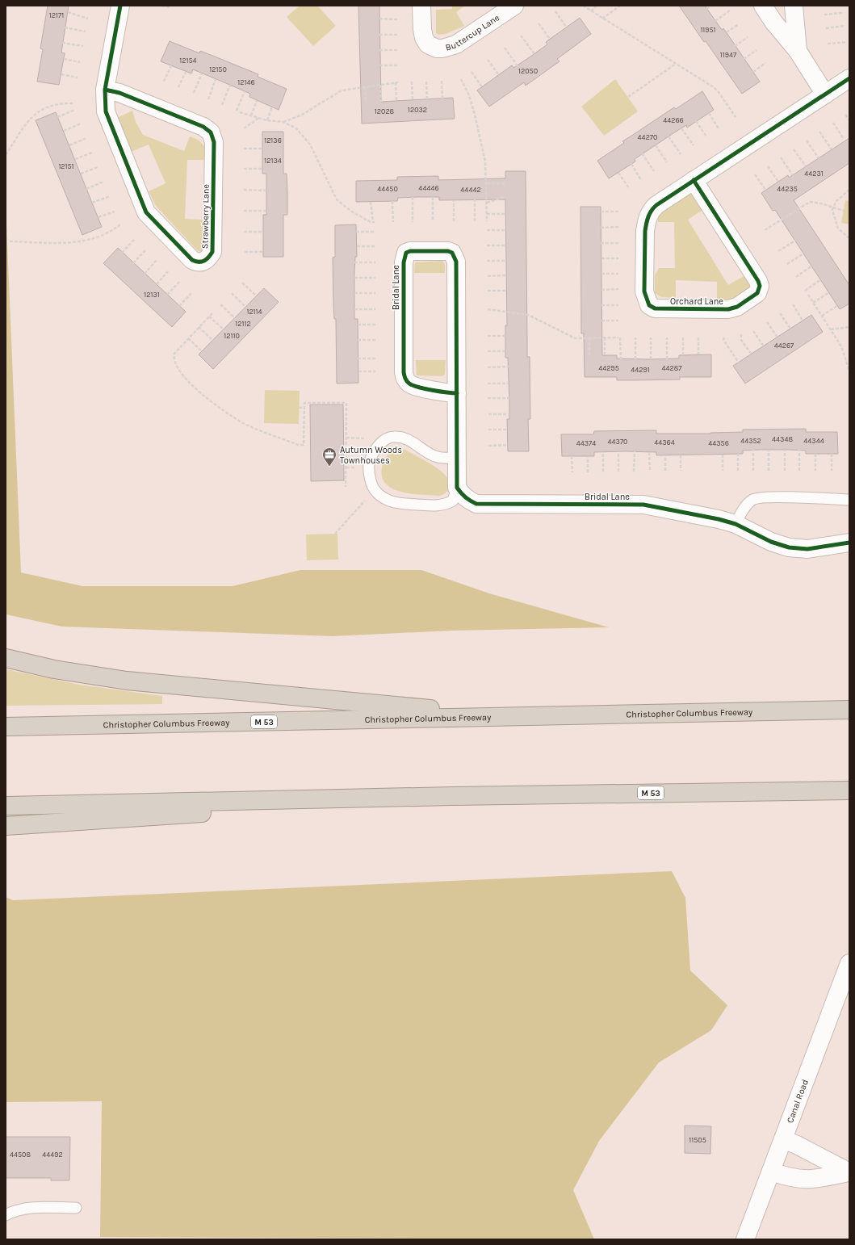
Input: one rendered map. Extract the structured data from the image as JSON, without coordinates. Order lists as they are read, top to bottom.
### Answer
{
  "streets": {
    "highway": ["Christopher Columbus Freeway", "M 53"],
    "street": [
      "Buttercup Lane",
      "Strawberry Lane",
      "Bridal Lane",
      "Orchard Lane",
      "Canal Road"
    ]
  },
  "places": {
    "office": ["Autumn Woods Townhouses"]
  },
  "house_numbers": [
    "12171",
    "11951",
    "11947",
    "12154",
    "12150",
    "12050",
    "12146",
    "12032",
    "12028",
    "44266",
    "44270",
    "12136",
    "12134",
    "12151",
    "44231",
    "44446",
    "44450",
    "44235",
    "44442",
    "12131",
    "12114",
    "12112",
    "12110",
    "44267",
    "44295",
    "44287",
    "44291",
    "44348",
    "44352",
    "44344",
    "44370",
    "44364",
    "44374",
    "44356",
    "11505",
    "44508",
    "44492"
  ]
}
